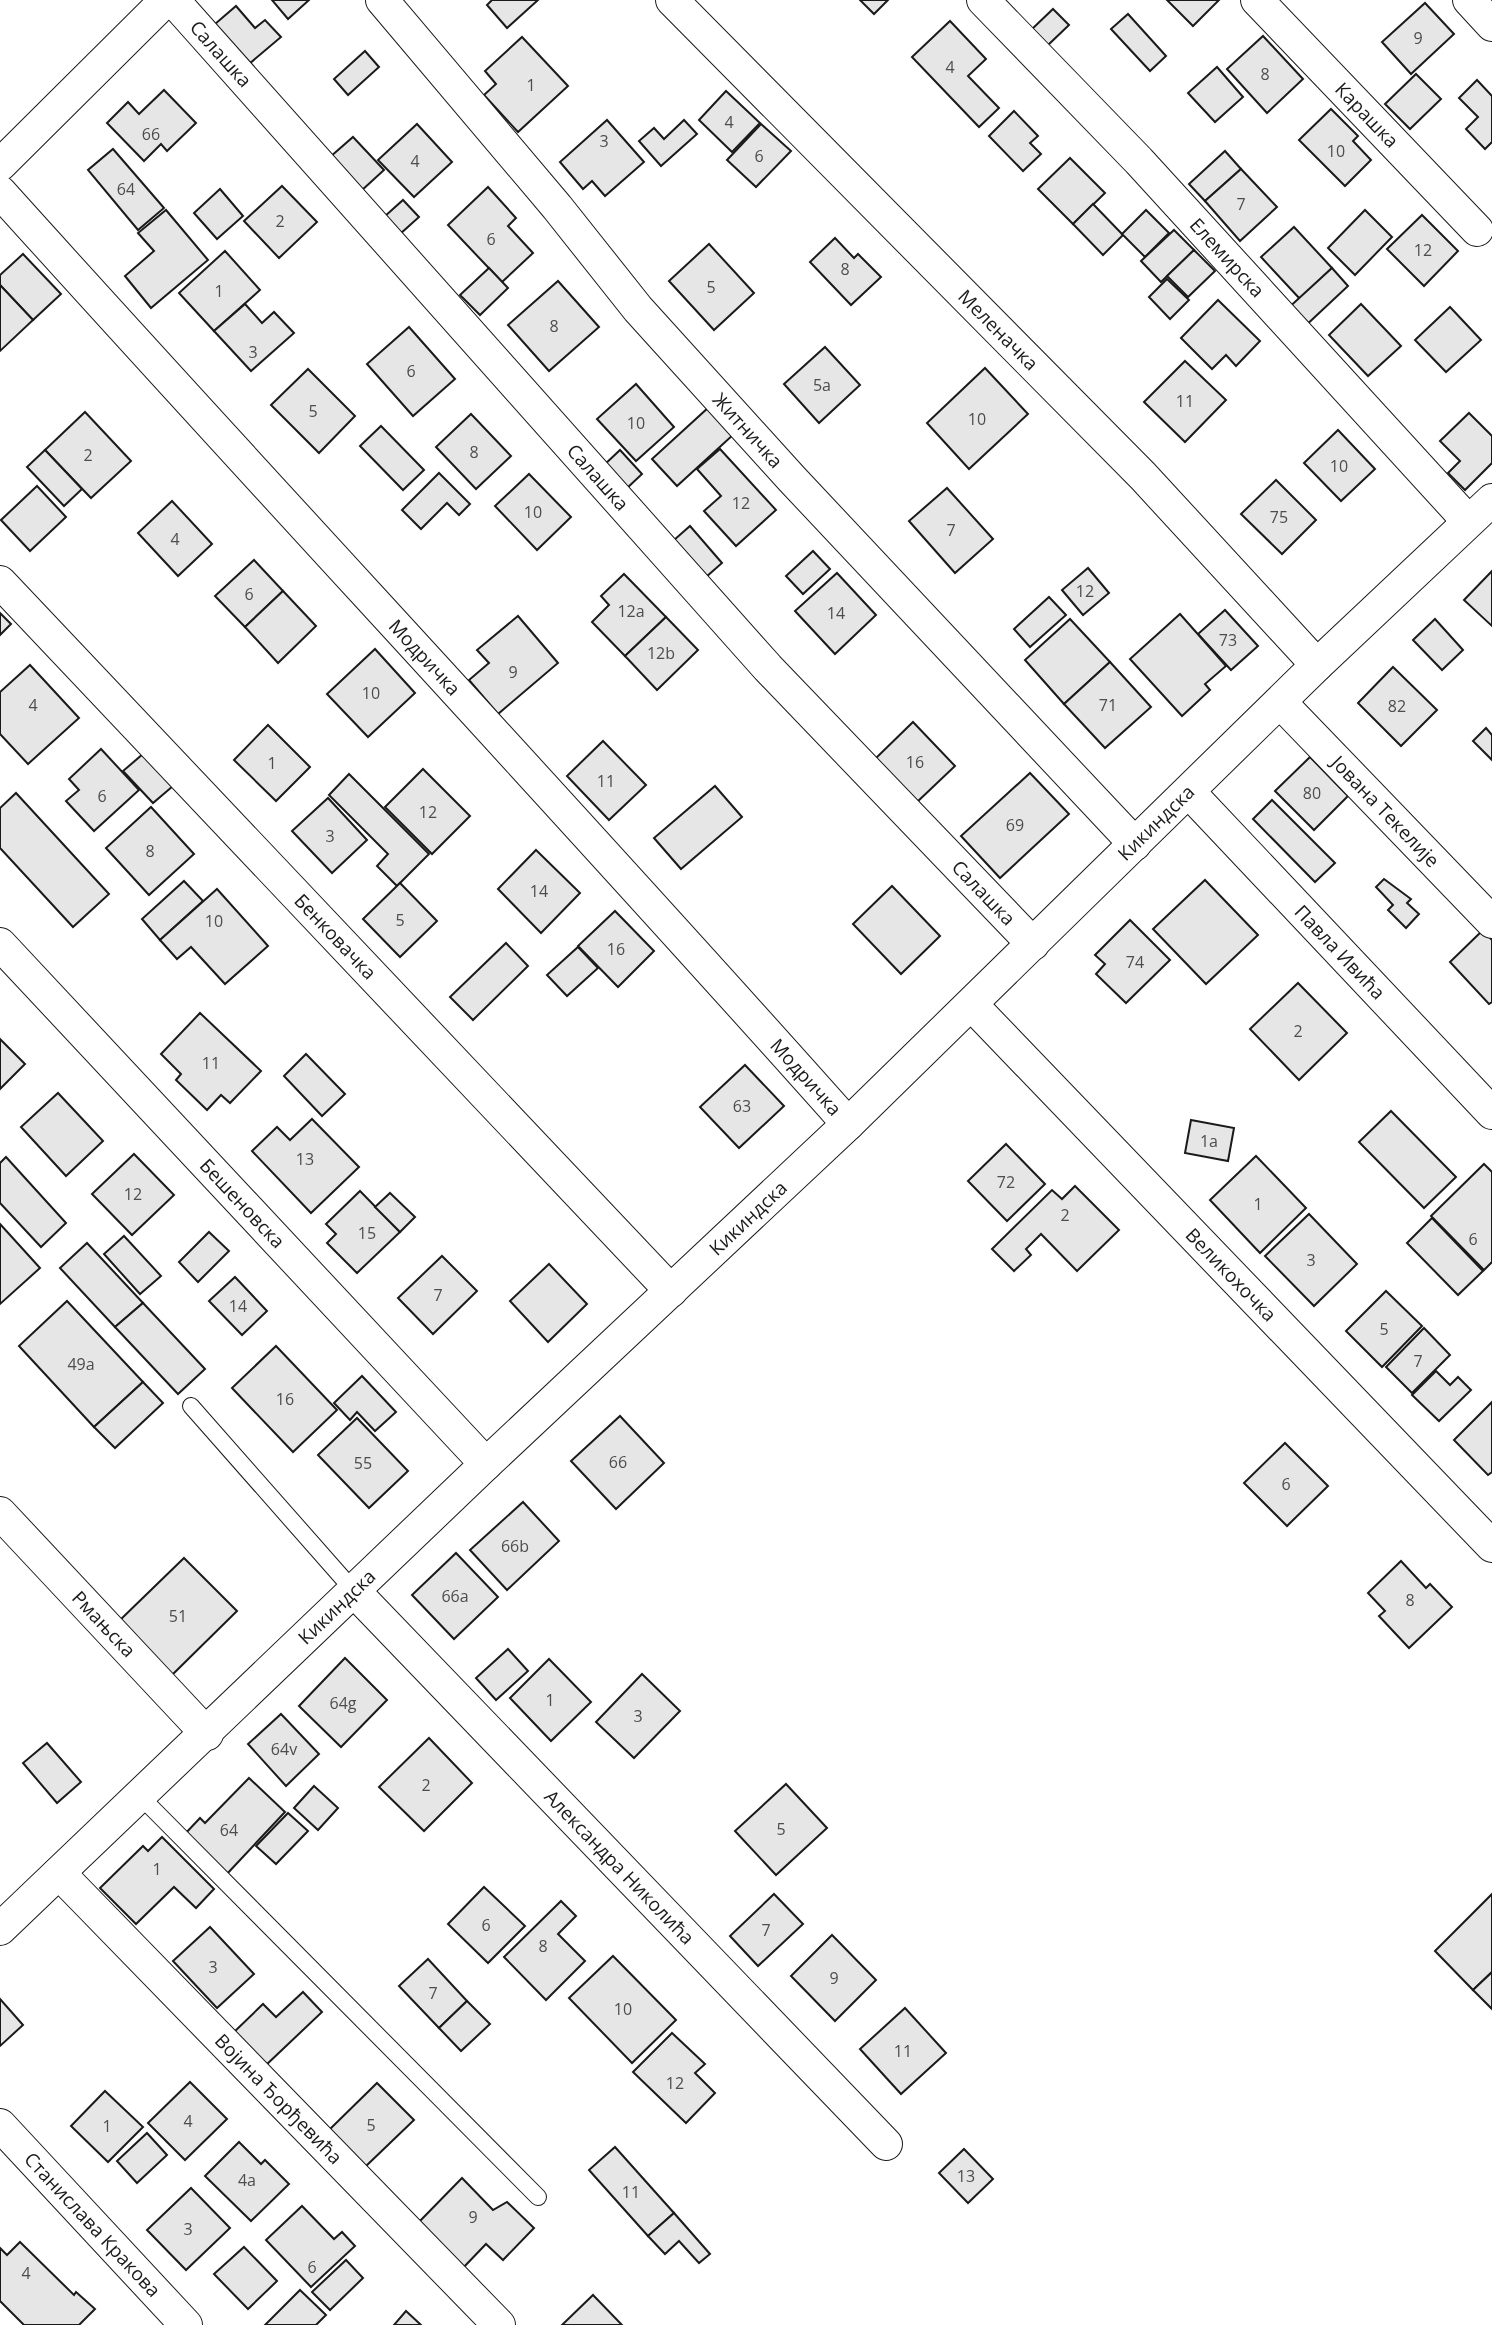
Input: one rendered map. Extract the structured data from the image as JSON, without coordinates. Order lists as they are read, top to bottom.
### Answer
{
  "streets": {
    "street": [
      "Салашка",
      "Карашка",
      "Елемирска",
      "Меленачка",
      "Житничка",
      "Модричка",
      "Јована Текелије",
      "Кикиндска",
      "Бенковачка",
      "Павла Ивића",
      "Бешеновска",
      "Великохочка",
      "Рмањска",
      "Александра Николића",
      "Војина Ђорђевића",
      "Станислава Кракова"
    ]
  },
  "crossings": [
    ["Салашка", "Кикиндска"],
    ["Елемирска", "Кикиндска"],
    ["Меленачка", "Кикиндска"],
    ["Житничка", "Кикиндска"],
    ["Модричка", "Кикиндска"],
    ["Јована Текелије", "Кикиндска"],
    ["Кикиндска", "Бенковачка"],
    ["Кикиндска", "Павла Ивића"],
    ["Кикиндска", "Бешеновска"],
    ["Кикиндска", "Великохочка"],
    ["Кикиндска", "Рмањска"],
    ["Кикиндска", "Александра Николића"],
    ["Кикиндска", "Војина Ђорђевића"]
  ],
  "house_numbers": [
    "9",
    "4",
    "8",
    "1",
    "4",
    "66",
    "3",
    "10",
    "6",
    "4",
    "64",
    "7",
    "2",
    "6",
    "12",
    "8",
    "5",
    "1",
    "8",
    "3",
    "6",
    "5a",
    "11",
    "5",
    "10",
    "10",
    "8",
    "2",
    "10",
    "12",
    "10",
    "75",
    "7",
    "4",
    "12",
    "6",
    "12a",
    "14",
    "73",
    "12b",
    "9",
    "10",
    "4",
    "71",
    "82",
    "16",
    "1",
    "11",
    "80",
    "6",
    "12",
    "69",
    "3",
    "8",
    "14",
    "5",
    "10",
    "16",
    "74",
    "2",
    "11",
    "63",
    "1a",
    "13",
    "72",
    "12",
    "1",
    "2",
    "15",
    "6",
    "3",
    "7",
    "14",
    "5",
    "7",
    "49a",
    "16",
    "66",
    "55",
    "6",
    "66b",
    "66a",
    "8",
    "51",
    "1",
    "64g",
    "3",
    "64v",
    "2",
    "5",
    "64",
    "1",
    "6",
    "7",
    "8",
    "3",
    "9",
    "7",
    "10",
    "11",
    "12",
    "4",
    "5",
    "1",
    "13",
    "4a",
    "11",
    "9",
    "3",
    "6",
    "4"
  ]
}
